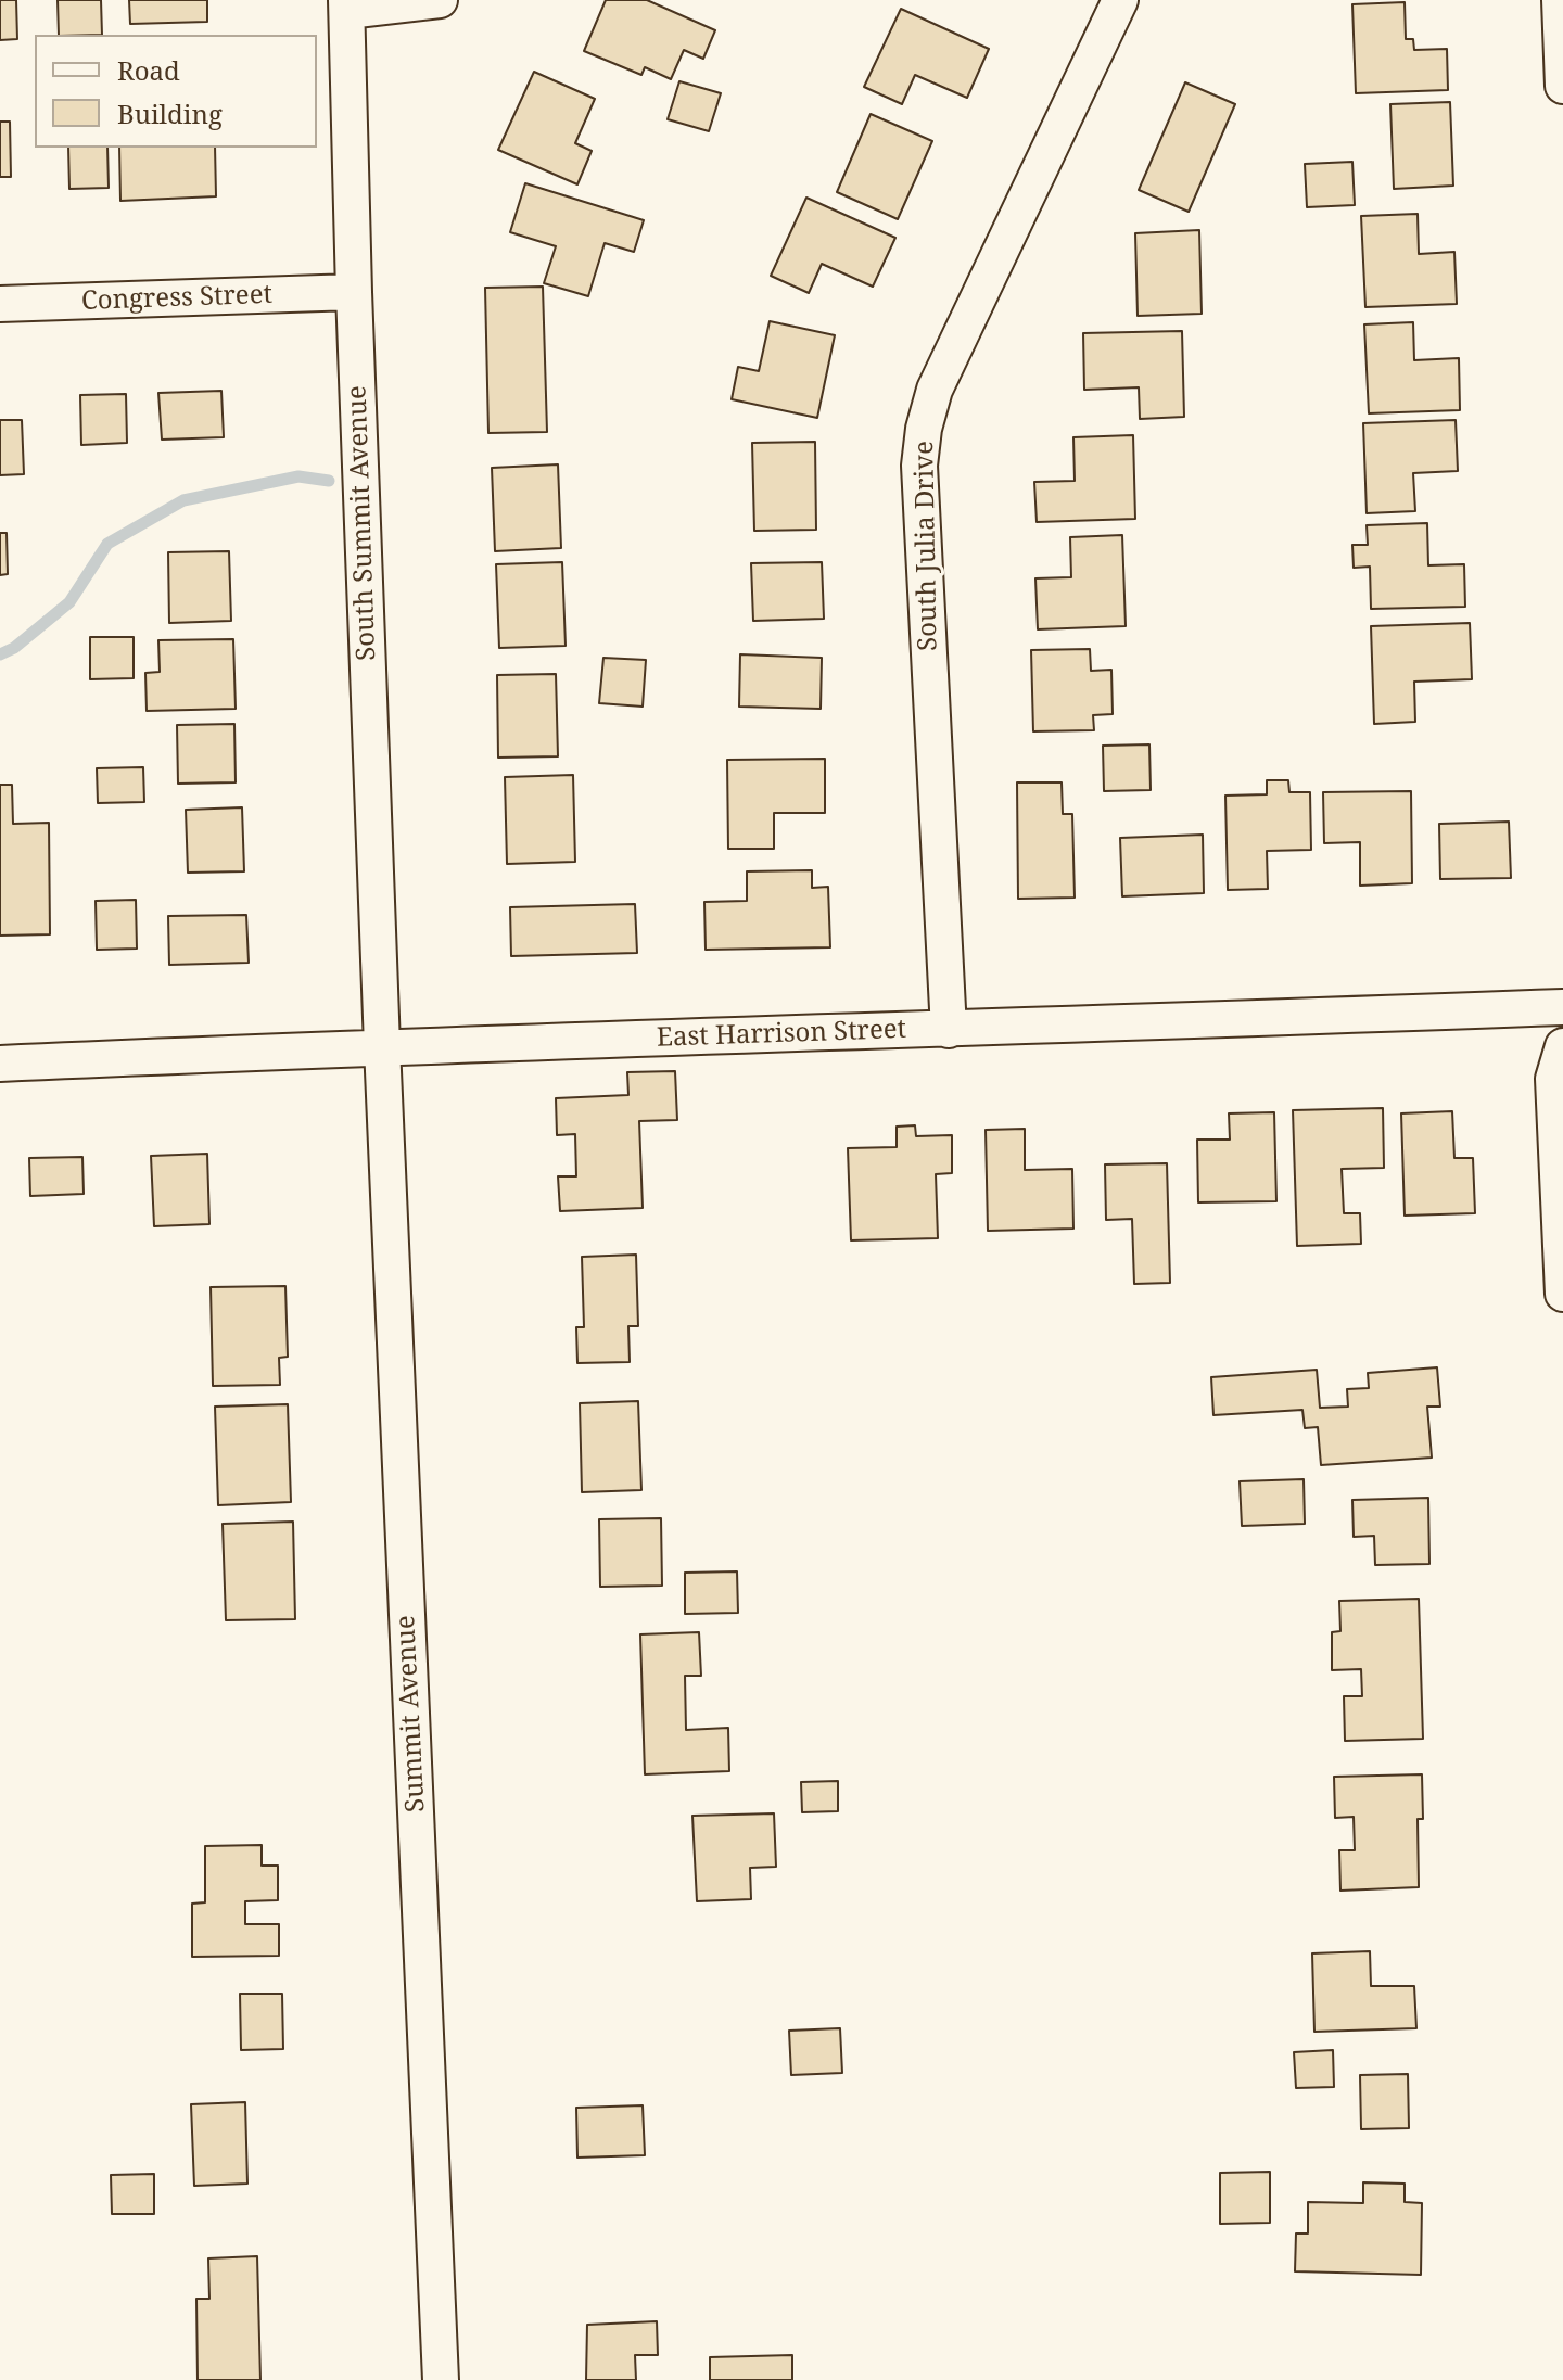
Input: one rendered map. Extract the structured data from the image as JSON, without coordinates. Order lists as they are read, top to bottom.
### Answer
{
  "streets": {
    "street": [
      "Congress Street",
      "South Summit Avenue",
      "South Julia Drive",
      "East Harrison Street",
      "Summit Avenue"
    ]
  },
  "crossings": [
    ["Congress Street", "South Summit Avenue"],
    ["South Summit Avenue", "East Harrison Street"],
    ["South Summit Avenue", "Summit Avenue"],
    ["South Julia Drive", "East Harrison Street"],
    ["East Harrison Street", "Summit Avenue"]
  ],
  "legend": ["Road", "Building"]
}
